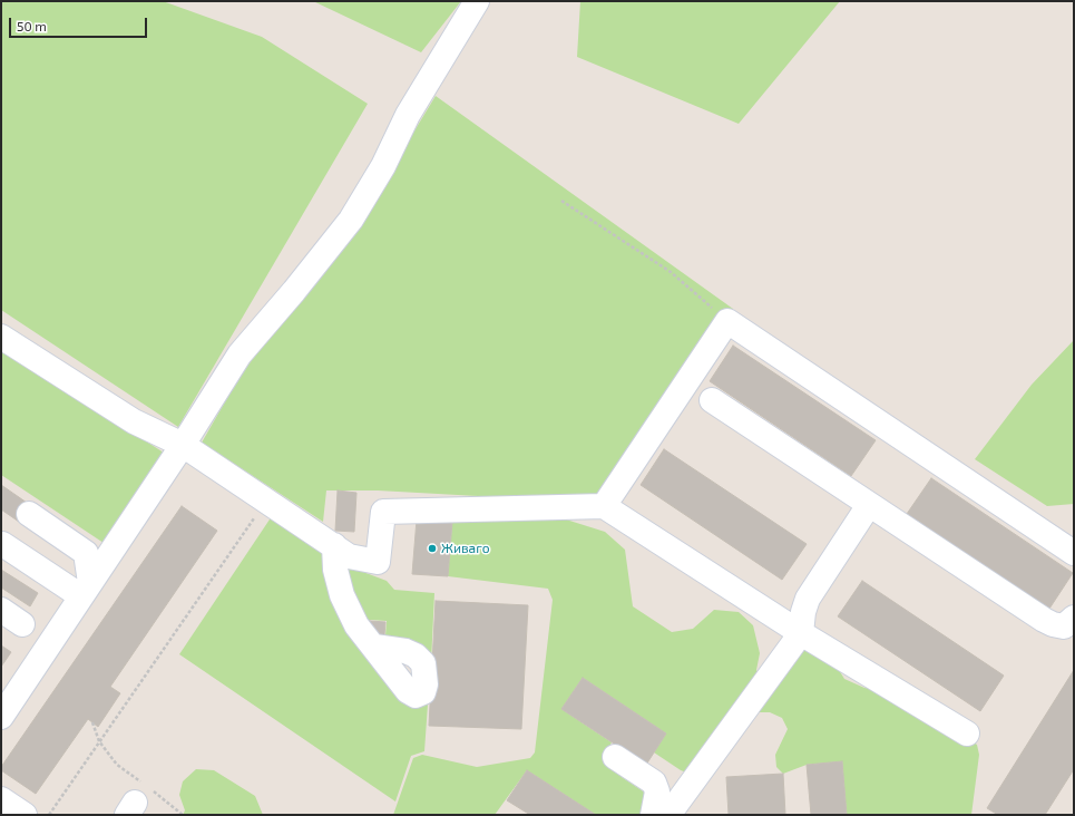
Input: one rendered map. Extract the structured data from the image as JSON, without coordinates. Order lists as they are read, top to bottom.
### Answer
{
  "places": ["Живаго"],
  "scale_bar": "50 m"
}
